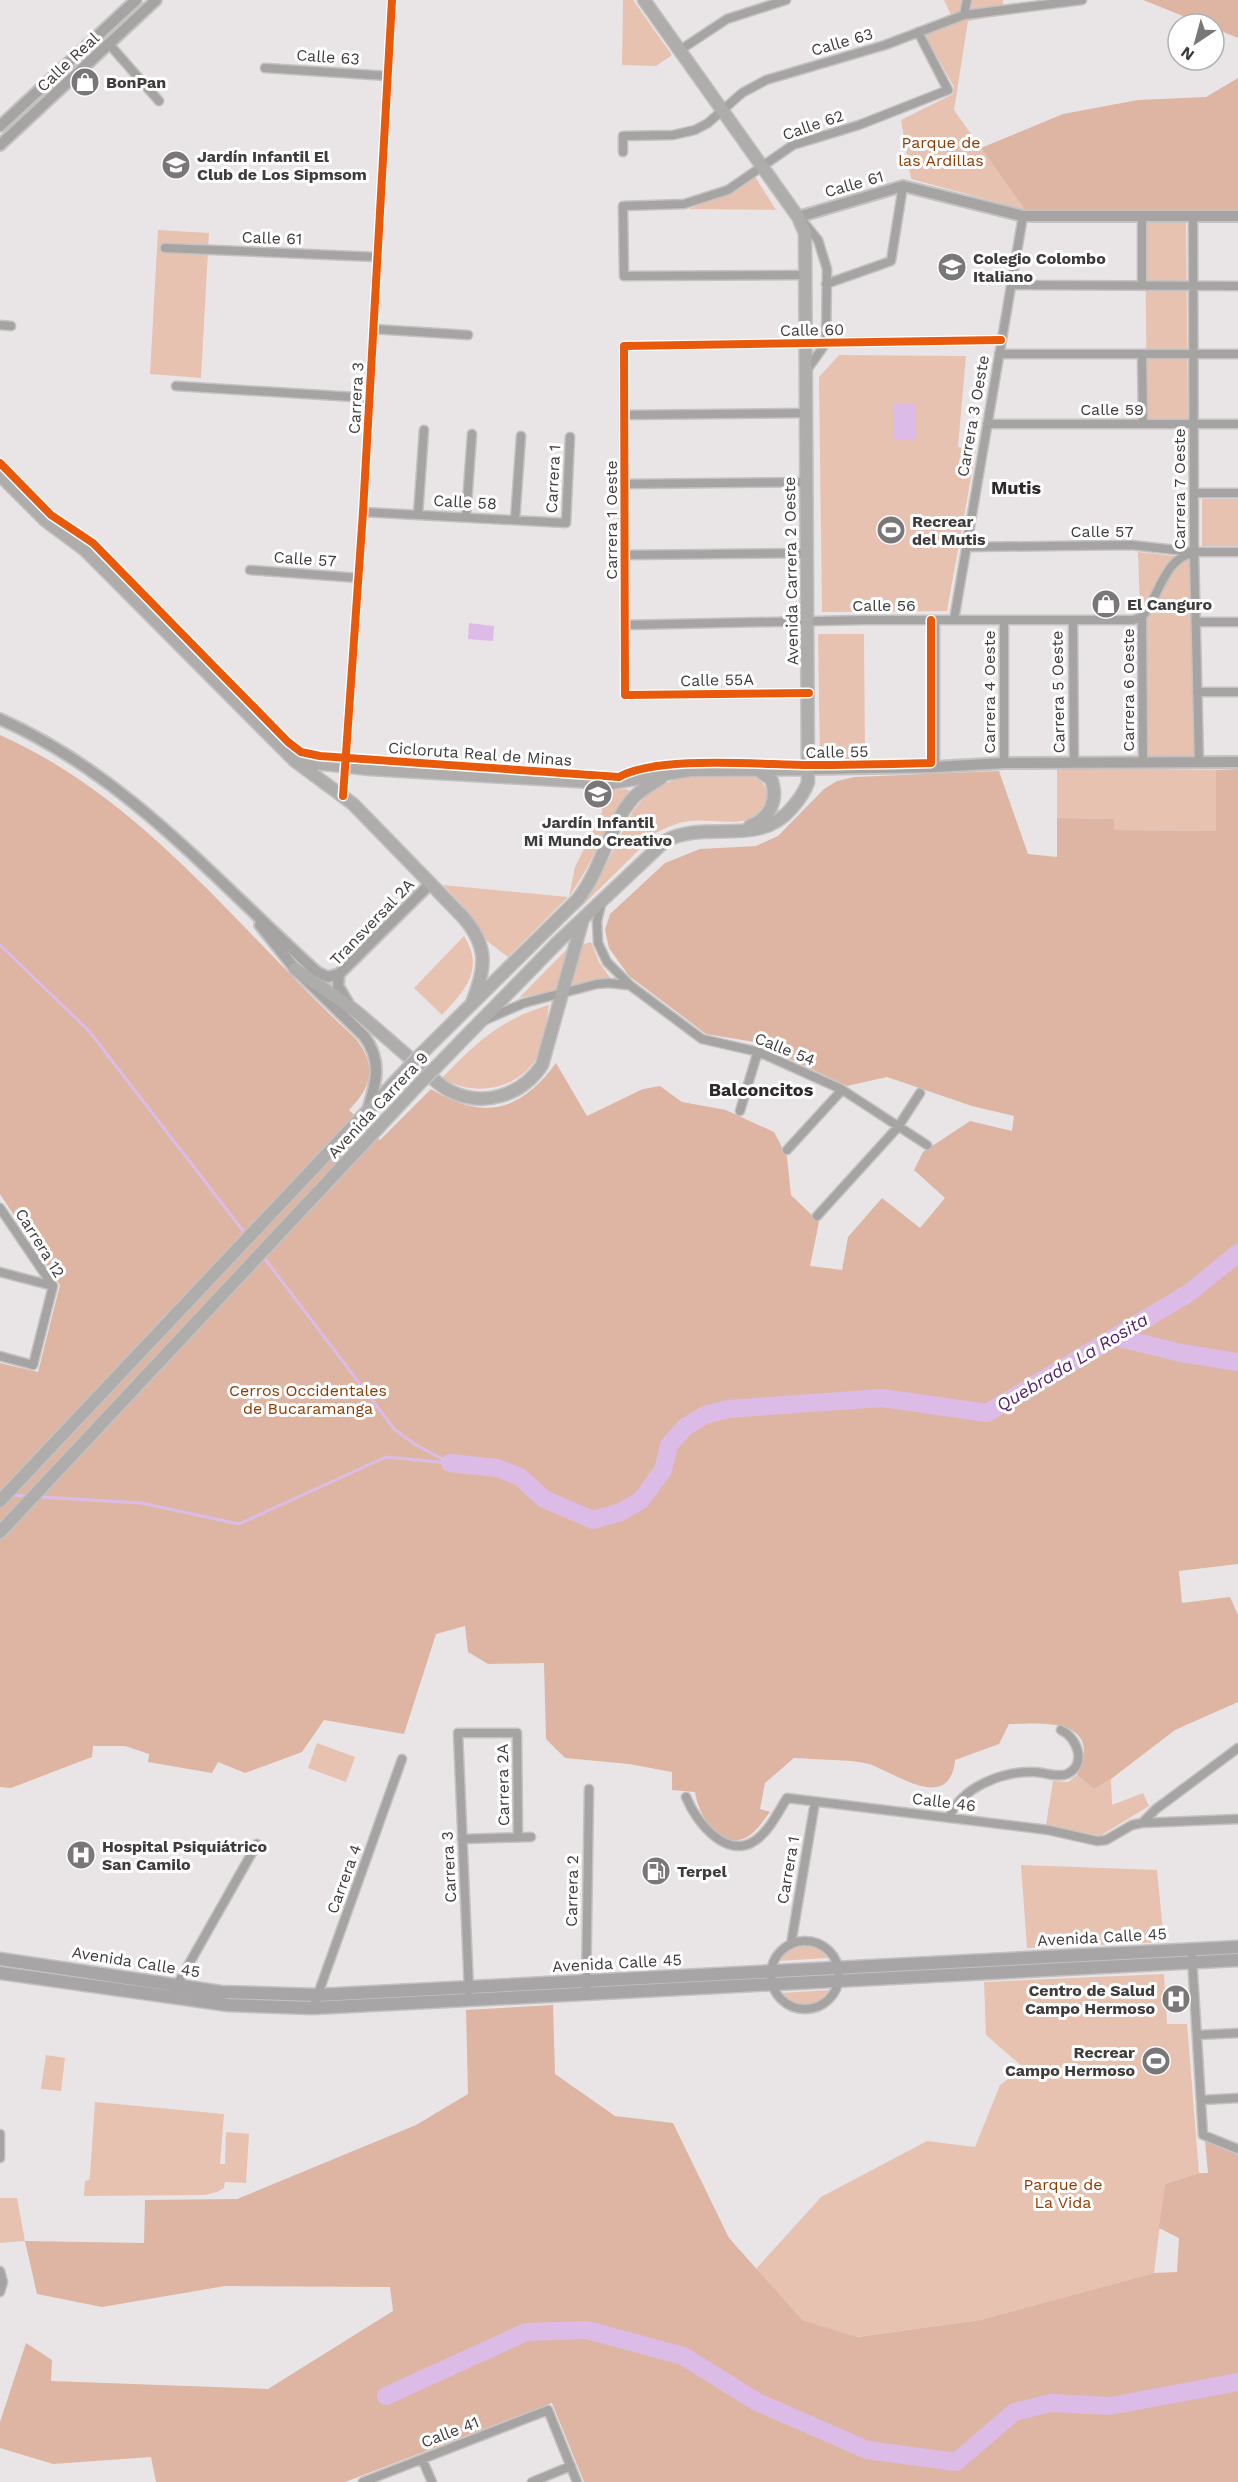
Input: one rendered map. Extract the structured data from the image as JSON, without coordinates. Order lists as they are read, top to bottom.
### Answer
{
  "streets": {
    "main road": [
      "Avenida Carrera 2 Oeste",
      "Calle 55",
      "Avenida Carrera 9",
      "Avenida Calle 45"
    ],
    "street": [
      "Calle 63",
      "Calle Real",
      "Calle 62",
      "Calle 61",
      "Calle 60",
      "Carrera 3",
      "Calle 59",
      "Carrera 3 Oeste",
      "Carrera 1",
      "Carrera 7 Oeste",
      "Calle 58",
      "Carrera 1 Oeste",
      "Calle 57",
      "Calle 56",
      "Calle 55A",
      "Carrera 6 Oeste",
      "Carrera 4 Oeste",
      "Carrera 5 Oeste",
      "Transversal 2A",
      "Calle 54",
      "Carrera 12",
      "Carrera 2A",
      "Calle 46",
      "Carrera 4",
      "Carrera 2",
      "Calle 41"
    ],
    "cycle path": ["Cicloruta Real de Minas"]
  },
  "crossings": [
    ["Calle 63", "Calle 62"],
    ["Calle 63", "Carrera 3"],
    ["Calle 63", "Avenida Carrera 2 Oeste"],
    ["Calle 62", "Avenida Carrera 2 Oeste"],
    ["Calle 61", "Carrera 3"],
    ["Calle 61", "Carrera 3 Oeste"],
    ["Calle 61", "Avenida Carrera 2 Oeste"],
    ["Calle 60", "Carrera 3 Oeste"],
    ["Calle 60", "Carrera 1 Oeste"],
    ["Calle 60", "Avenida Carrera 2 Oeste"],
    ["Carrera 3", "Calle 58"],
    ["Carrera 3", "Calle 57"],
    ["Carrera 3", "Calle 55"],
    ["Carrera 3", "Carrera 2A"],
    ["Carrera 3", "Avenida Calle 45"],
    ["Calle 59", "Carrera 3 Oeste"],
    ["Calle 59", "Carrera 7 Oeste"],
    ["Carrera 3 Oeste", "Calle 57"],
    ["Carrera 3 Oeste", "Calle 56"],
    ["Carrera 1", "Calle 58"],
    ["Carrera 1", "Calle 46"],
    ["Carrera 7 Oeste", "Calle 57"],
    ["Carrera 7 Oeste", "Calle 55"],
    ["Carrera 1 Oeste", "Calle 56"],
    ["Carrera 1 Oeste", "Calle 55A"],
    ["Avenida Carrera 2 Oeste", "Calle 56"],
    ["Avenida Carrera 2 Oeste", "Calle 55A"],
    ["Avenida Carrera 2 Oeste", "Calle 55"],
    ["Avenida Carrera 2 Oeste", "Avenida Carrera 9"],
    ["Calle 56", "Carrera 6 Oeste"],
    ["Calle 56", "Carrera 4 Oeste"],
    ["Calle 56", "Carrera 5 Oeste"],
    ["Carrera 6 Oeste", "Calle 55"],
    ["Carrera 4 Oeste", "Calle 55"],
    ["Carrera 5 Oeste", "Calle 55"],
    ["Calle 55", "Avenida Carrera 9"],
    ["Calle 54", "Avenida Carrera 9"],
    ["Carrera 4", "Avenida Calle 45"],
    ["Carrera 2", "Avenida Calle 45"]
  ],
  "districts": ["Mutis", "Balconcitos"],
  "water": ["Quebrada La Rosita"],
  "parks": ["Parque de las Ardillas", "Cerros Occidentales de Bucaramanga", "Parque de La Vida"],
  "places": {
    "shop": ["BonPan", "El Canguro"],
    "school or university": ["Jardín Infantil El Club de Los Sipmsom", "Colegio Colombo Italiano", "Jardín Infantil Mi Mundo Creativo"],
    "sports": ["Recrear del Mutis", "Recrear Campo Hermoso"],
    "hospital": ["Hospital Psiquiátrico San Camilo", "Centro de Salud Campo Hermoso"],
    "fuel station": ["Terpel"]
  },
  "north": "bottom left"
}
